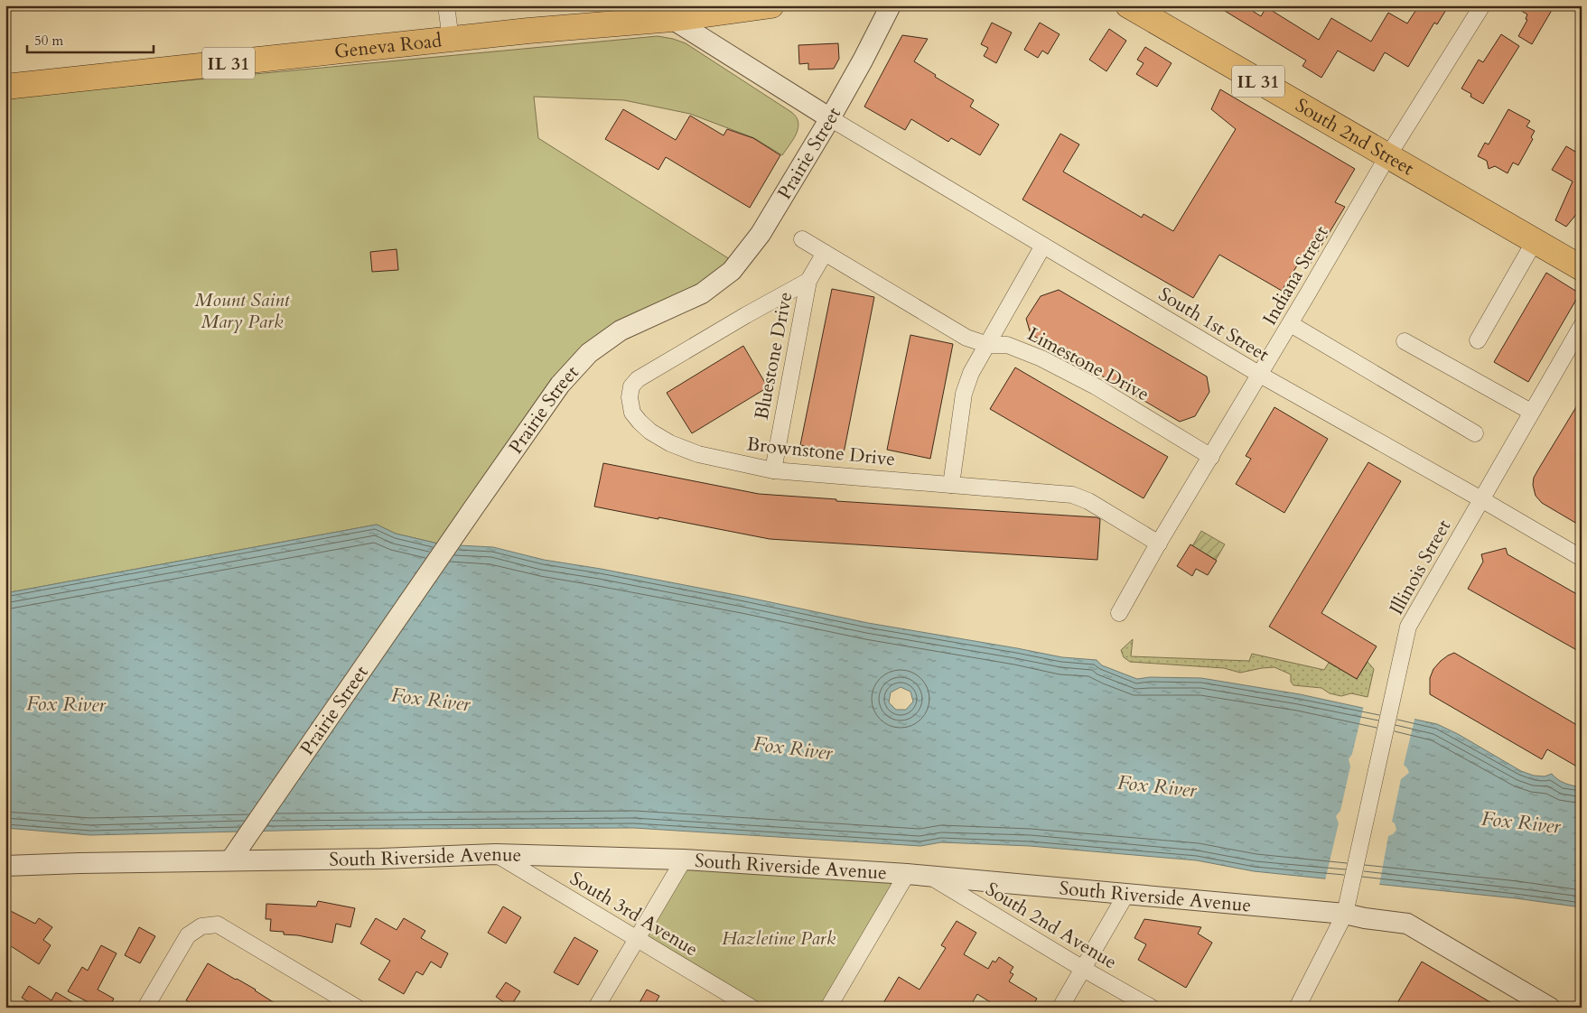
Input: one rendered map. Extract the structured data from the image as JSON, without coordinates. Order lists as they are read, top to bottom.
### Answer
{
  "streets": {
    "main road": ["Geneva Road", "IL 31", "South 2nd Street"],
    "street": [
      "Prairie Street",
      "Indiana Street",
      "South 1st Street",
      "Bluestone Drive",
      "Limestone Drive",
      "Brownstone Drive",
      "Illinois Street",
      "South Riverside Avenue",
      "South 3rd Avenue",
      "South 2nd Avenue"
    ]
  },
  "crossings": [
    ["South 2nd Street", "Indiana Street"],
    ["Prairie Street", "South 1st Street"],
    ["Prairie Street", "South Riverside Avenue"],
    ["Indiana Street", "South 1st Street"],
    ["Indiana Street", "Limestone Drive"],
    ["Indiana Street", "Brownstone Drive"],
    ["South 1st Street", "Illinois Street"],
    ["Bluestone Drive", "Limestone Drive"],
    ["Bluestone Drive", "Brownstone Drive"],
    ["Illinois Street", "South Riverside Avenue"],
    ["South Riverside Avenue", "South 3rd Avenue"],
    ["South Riverside Avenue", "South 2nd Avenue"]
  ],
  "water": ["Fox River"],
  "parks": ["Mount Saint Mary Park", "Hazletine Park"],
  "scale_bar": "50 m"
}
